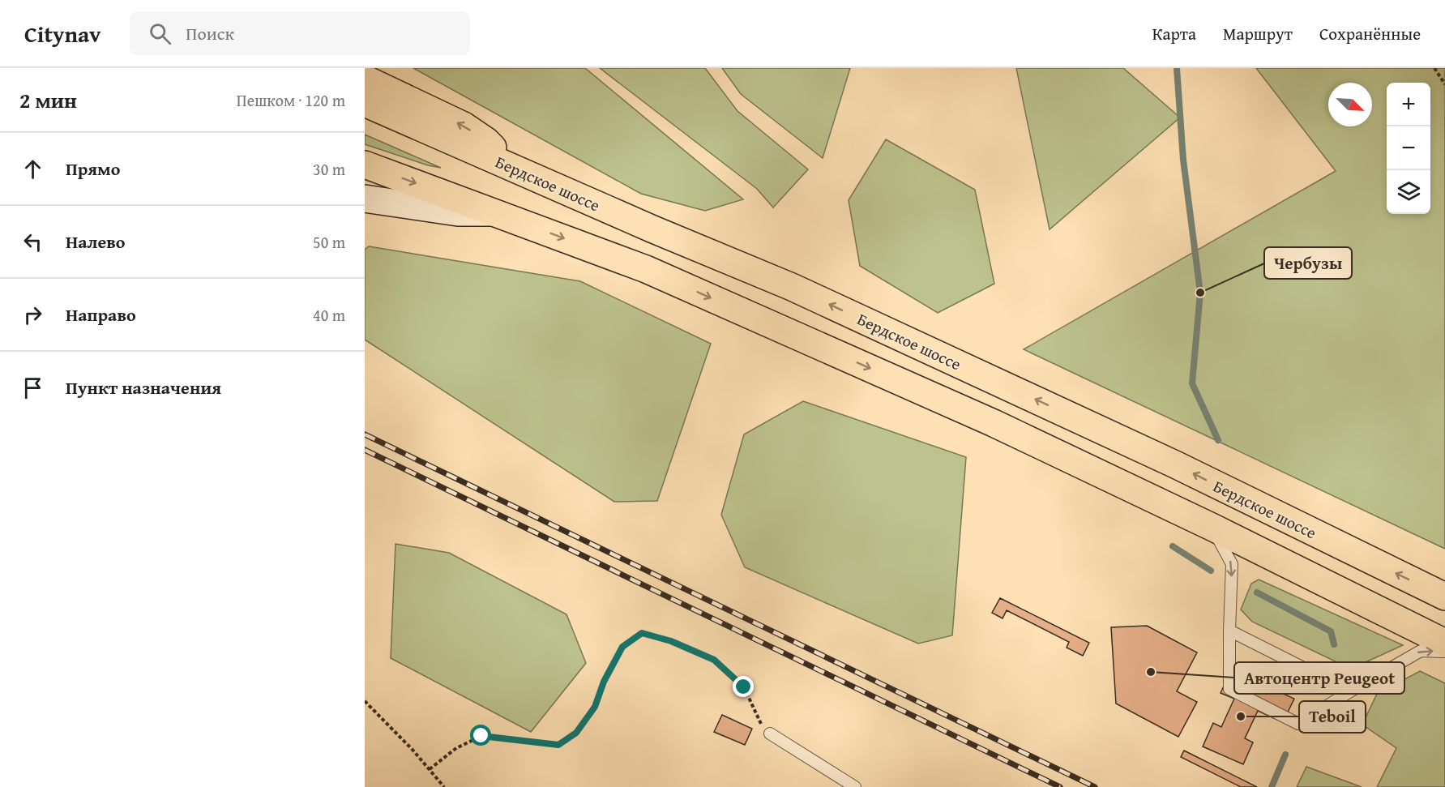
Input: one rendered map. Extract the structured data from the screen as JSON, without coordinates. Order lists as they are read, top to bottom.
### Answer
{
  "streets": {
    "highway": ["Бердское шоссе"]
  },
  "places": ["Чербузы", "Автоцентр Peugeot", "Teboil"],
  "north": "bottom right",
  "page": {
    "header": "Citynav",
    "search": "Поиск",
    "nav": ["Карта", "Маршрут", "Сохранённые"],
    "heading": ["2 мин", "Пешком · 120 m"],
    "map_buttons": ["+", "−"],
    "list": [
      ["Прямо", "30 m"],
      ["Налево", "50 m"],
      ["Направо", "40 m"],
      "Пункт назначения"
    ]
  }
}
